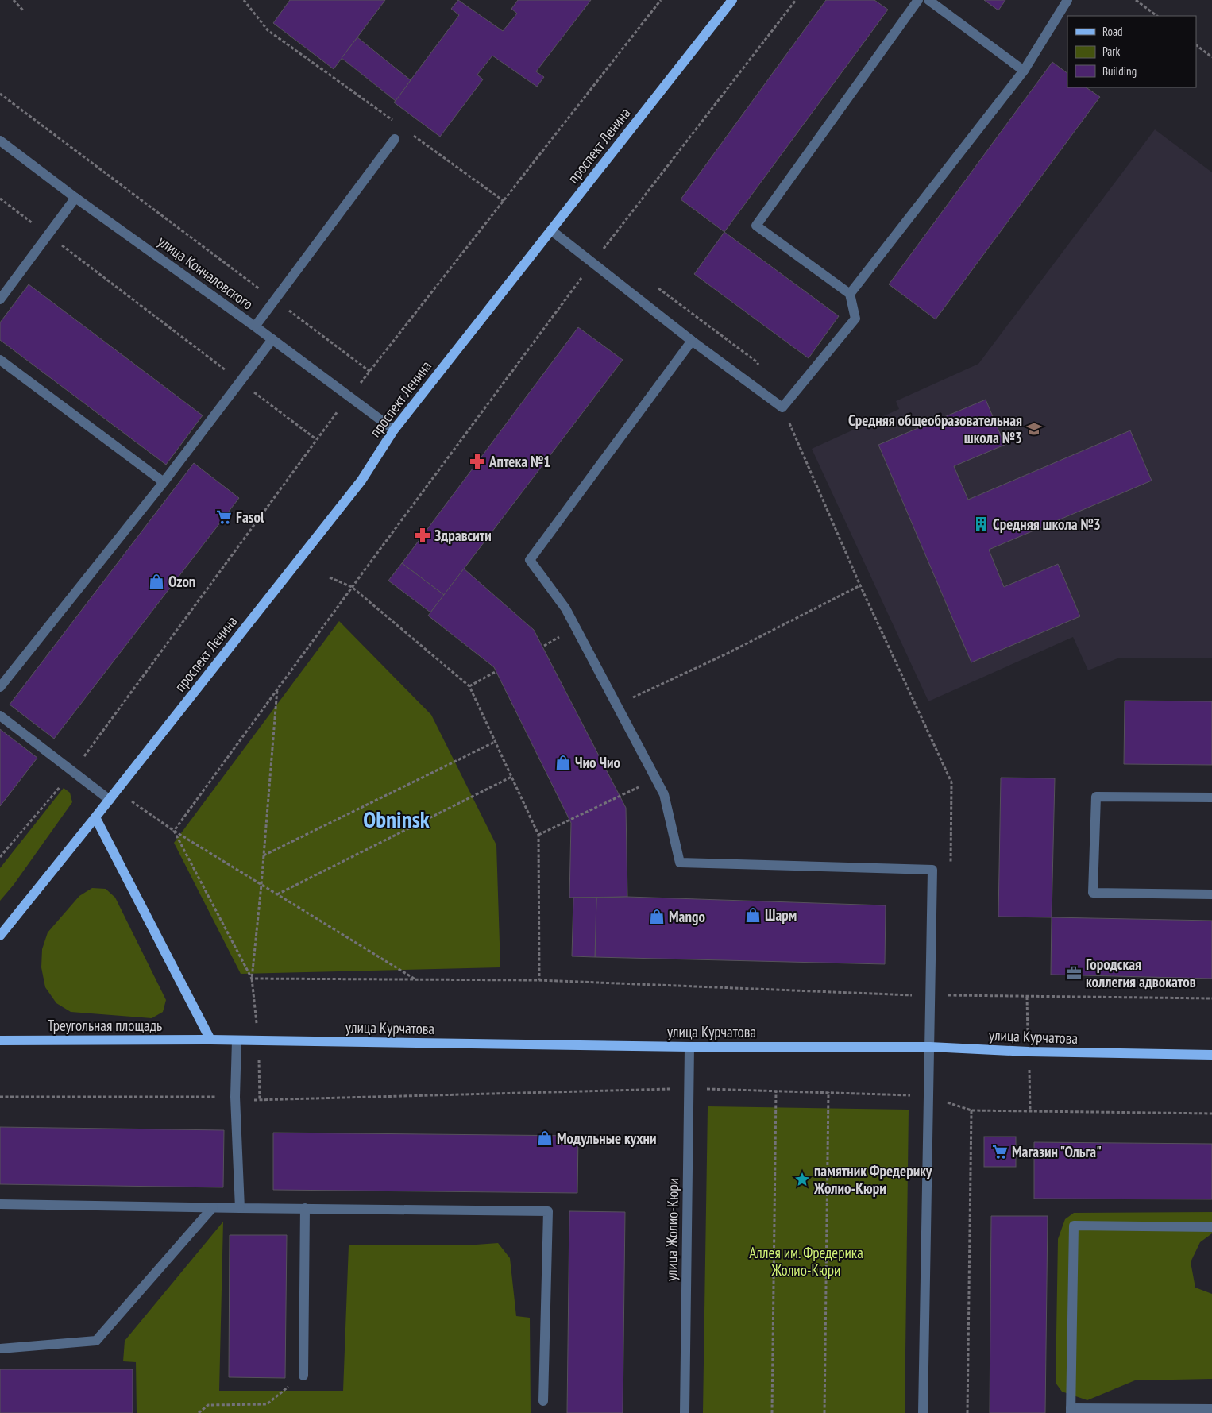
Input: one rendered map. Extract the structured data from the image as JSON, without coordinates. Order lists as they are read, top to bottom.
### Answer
{
  "streets": {
    "main road": ["проспект Ленина", "Треугольная площадь", "улица Курчатова"],
    "street": ["улица Кончаловского", "улица Жолио-Кюри"]
  },
  "crossings": [
    ["проспект Ленина", "улица Кончаловского"],
    ["Треугольная площадь", "улица Курчатова"],
    ["улица Курчатова", "улица Жолио-Кюри"]
  ],
  "districts": ["Obninsk"],
  "parks": ["Аллея им. Фредерика Жолио-Кюри"],
  "places": {
    "school or university": ["Средняя общеобразовательная школа №3"],
    "pharmacy": ["Аптека №1", "Здравсити"],
    "supermarket": ["Fasol", "Магазин \"Ольга\""],
    "building": ["Средняя школа №3"],
    "shop": [
      "Ozon",
      "Чио Чио",
      "Шарм",
      "Mango",
      "Модульные кухни"
    ],
    "office": ["Городская коллегия адвокатов"],
    "place": ["памятник Фредерику Жолио-Кюри"]
  },
  "legend": ["Road", "Park", "Building"]
}
